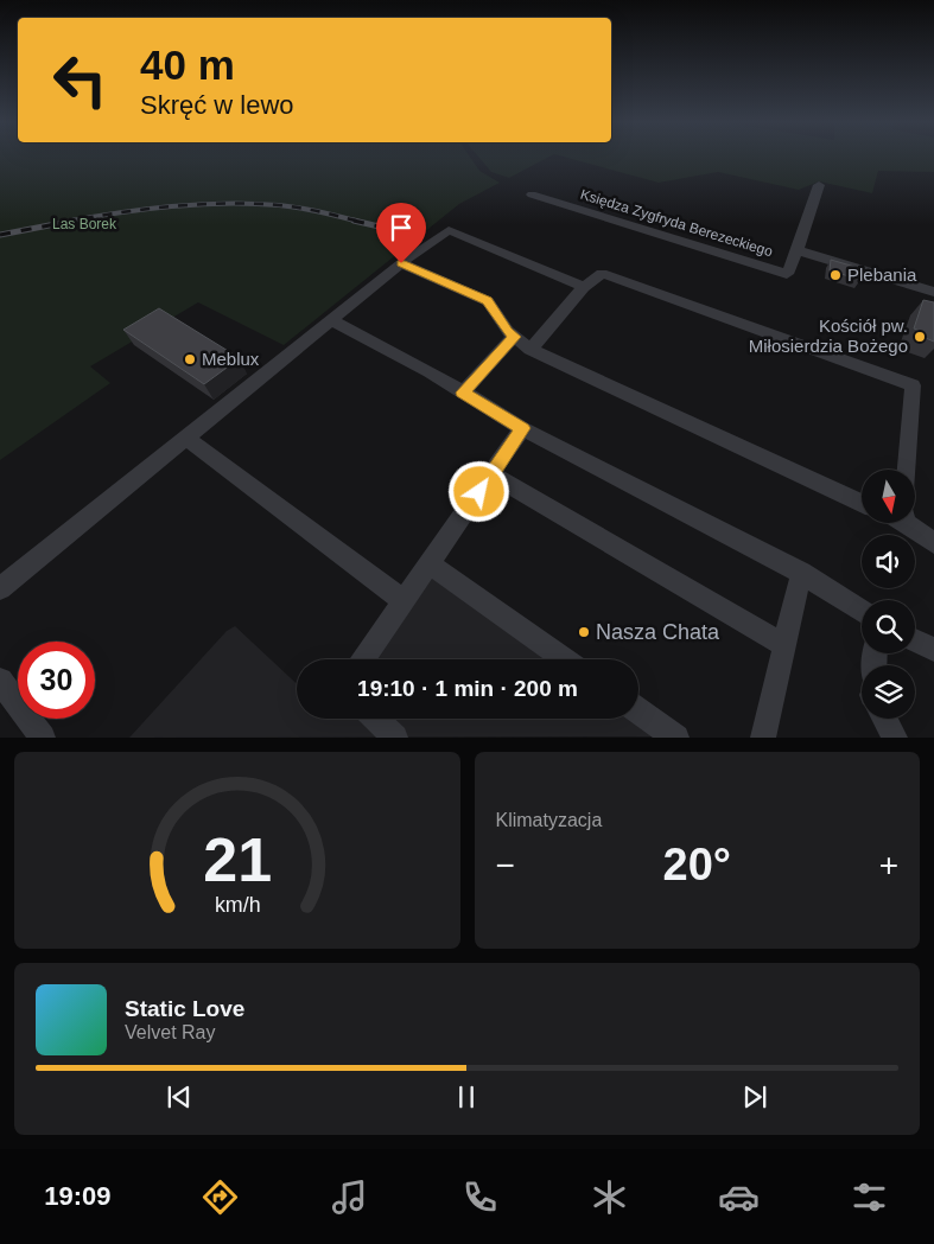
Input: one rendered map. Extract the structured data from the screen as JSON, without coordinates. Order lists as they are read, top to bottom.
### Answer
{
  "streets": {
    "street": ["Księdza Zygfryda Berezeckiego"]
  },
  "parks": ["Las Borek"],
  "places": [
    "Plebania",
    "Kościół pw. Miłosierdzia Bożego",
    "Meblux",
    "Nasza Chata"
  ],
  "north": "bottom",
  "page": {
    "turn": ["40 m", "Skręć w lewo"],
    "limit": "30",
    "trip": "19:10 · 1 min · 200 m",
    "tile": "Klimatyzacja",
    "heat": ["−", "20°", "+"],
    "song": ["Static Love", "Velvet Ray"],
    "tabs": "19:09",
    "gauge": ["21", "km/h"]
  }
}
